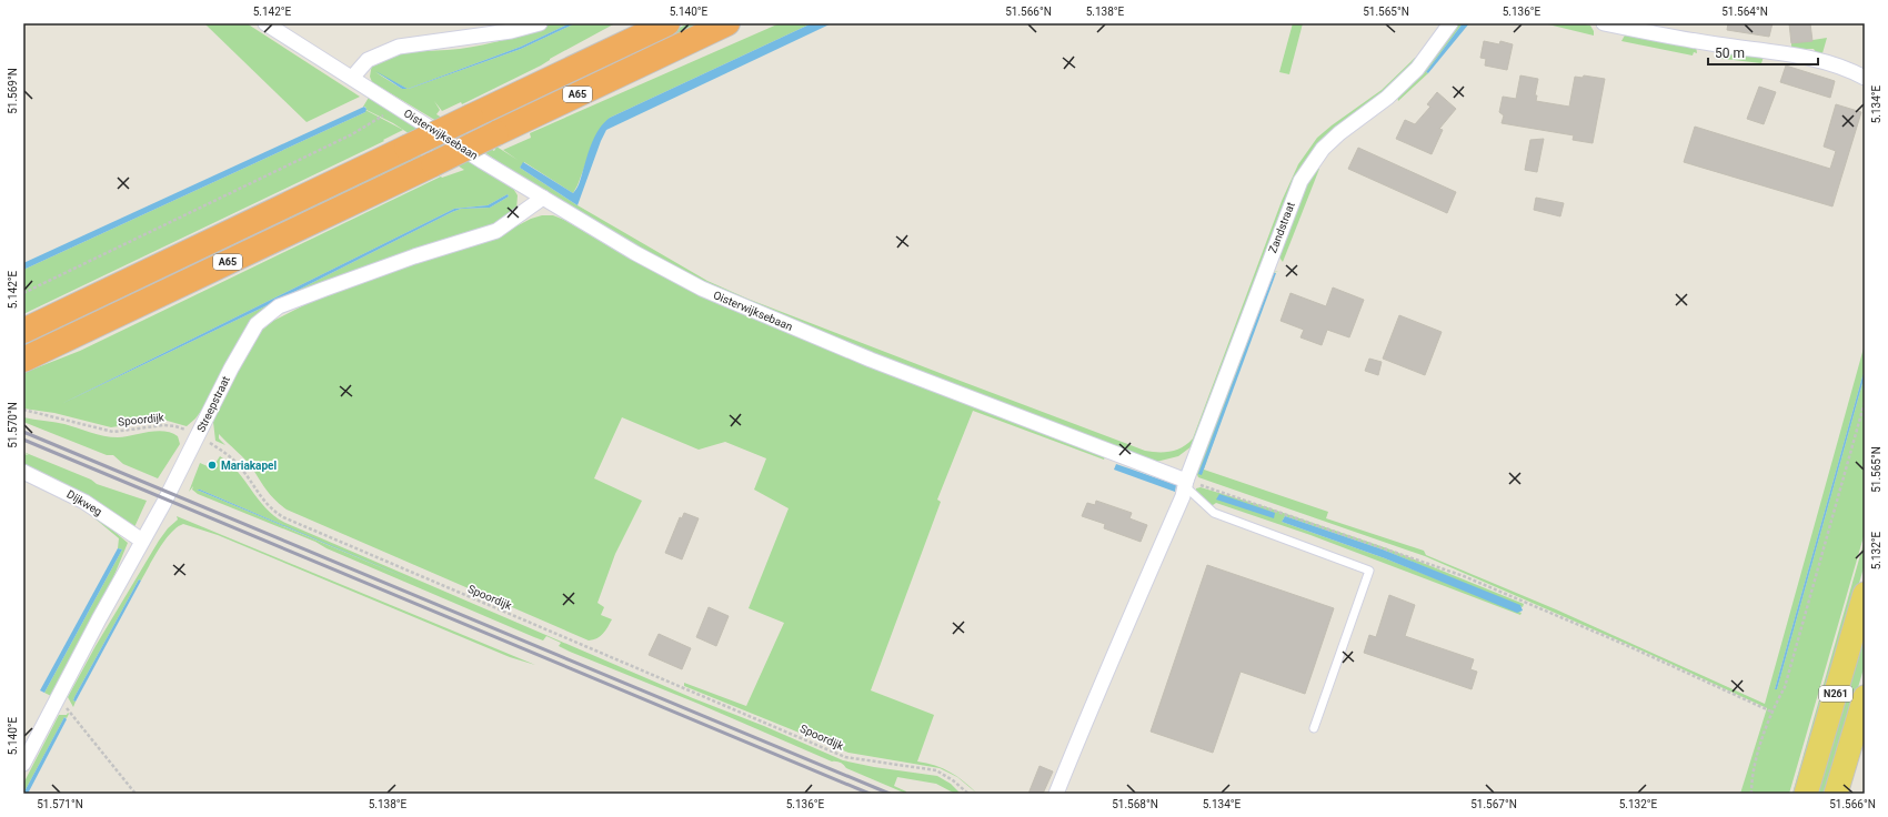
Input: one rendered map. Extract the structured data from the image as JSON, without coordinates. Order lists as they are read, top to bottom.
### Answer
{
  "streets": {
    "highway": ["A65"],
    "main road": ["N261"],
    "street": [
      "Oisterwijksebaan",
      "Zandstraat",
      "Streepstraat",
      "Dijkweg"
    ],
    "path": ["Spoordijk"]
  },
  "crossings": [
    ["Oisterwijksebaan", "Zandstraat"],
    ["Oisterwijksebaan", "Streepstraat"],
    ["Streepstraat", "Spoordijk"],
    ["Streepstraat", "Dijkweg"]
  ],
  "places": ["Mariakapel"],
  "scale_bar": "50 m",
  "coordinates": [
    "5.142°E",
    "5.140°E",
    "51.566°N",
    "5.138°E",
    "51.565°N",
    "5.136°E",
    "51.564°N",
    "51.569°N",
    "5.134°E",
    "51.570°N",
    "5.132°E",
    "51.571°N",
    "51.568°N",
    "51.567°N"
  ]
}
